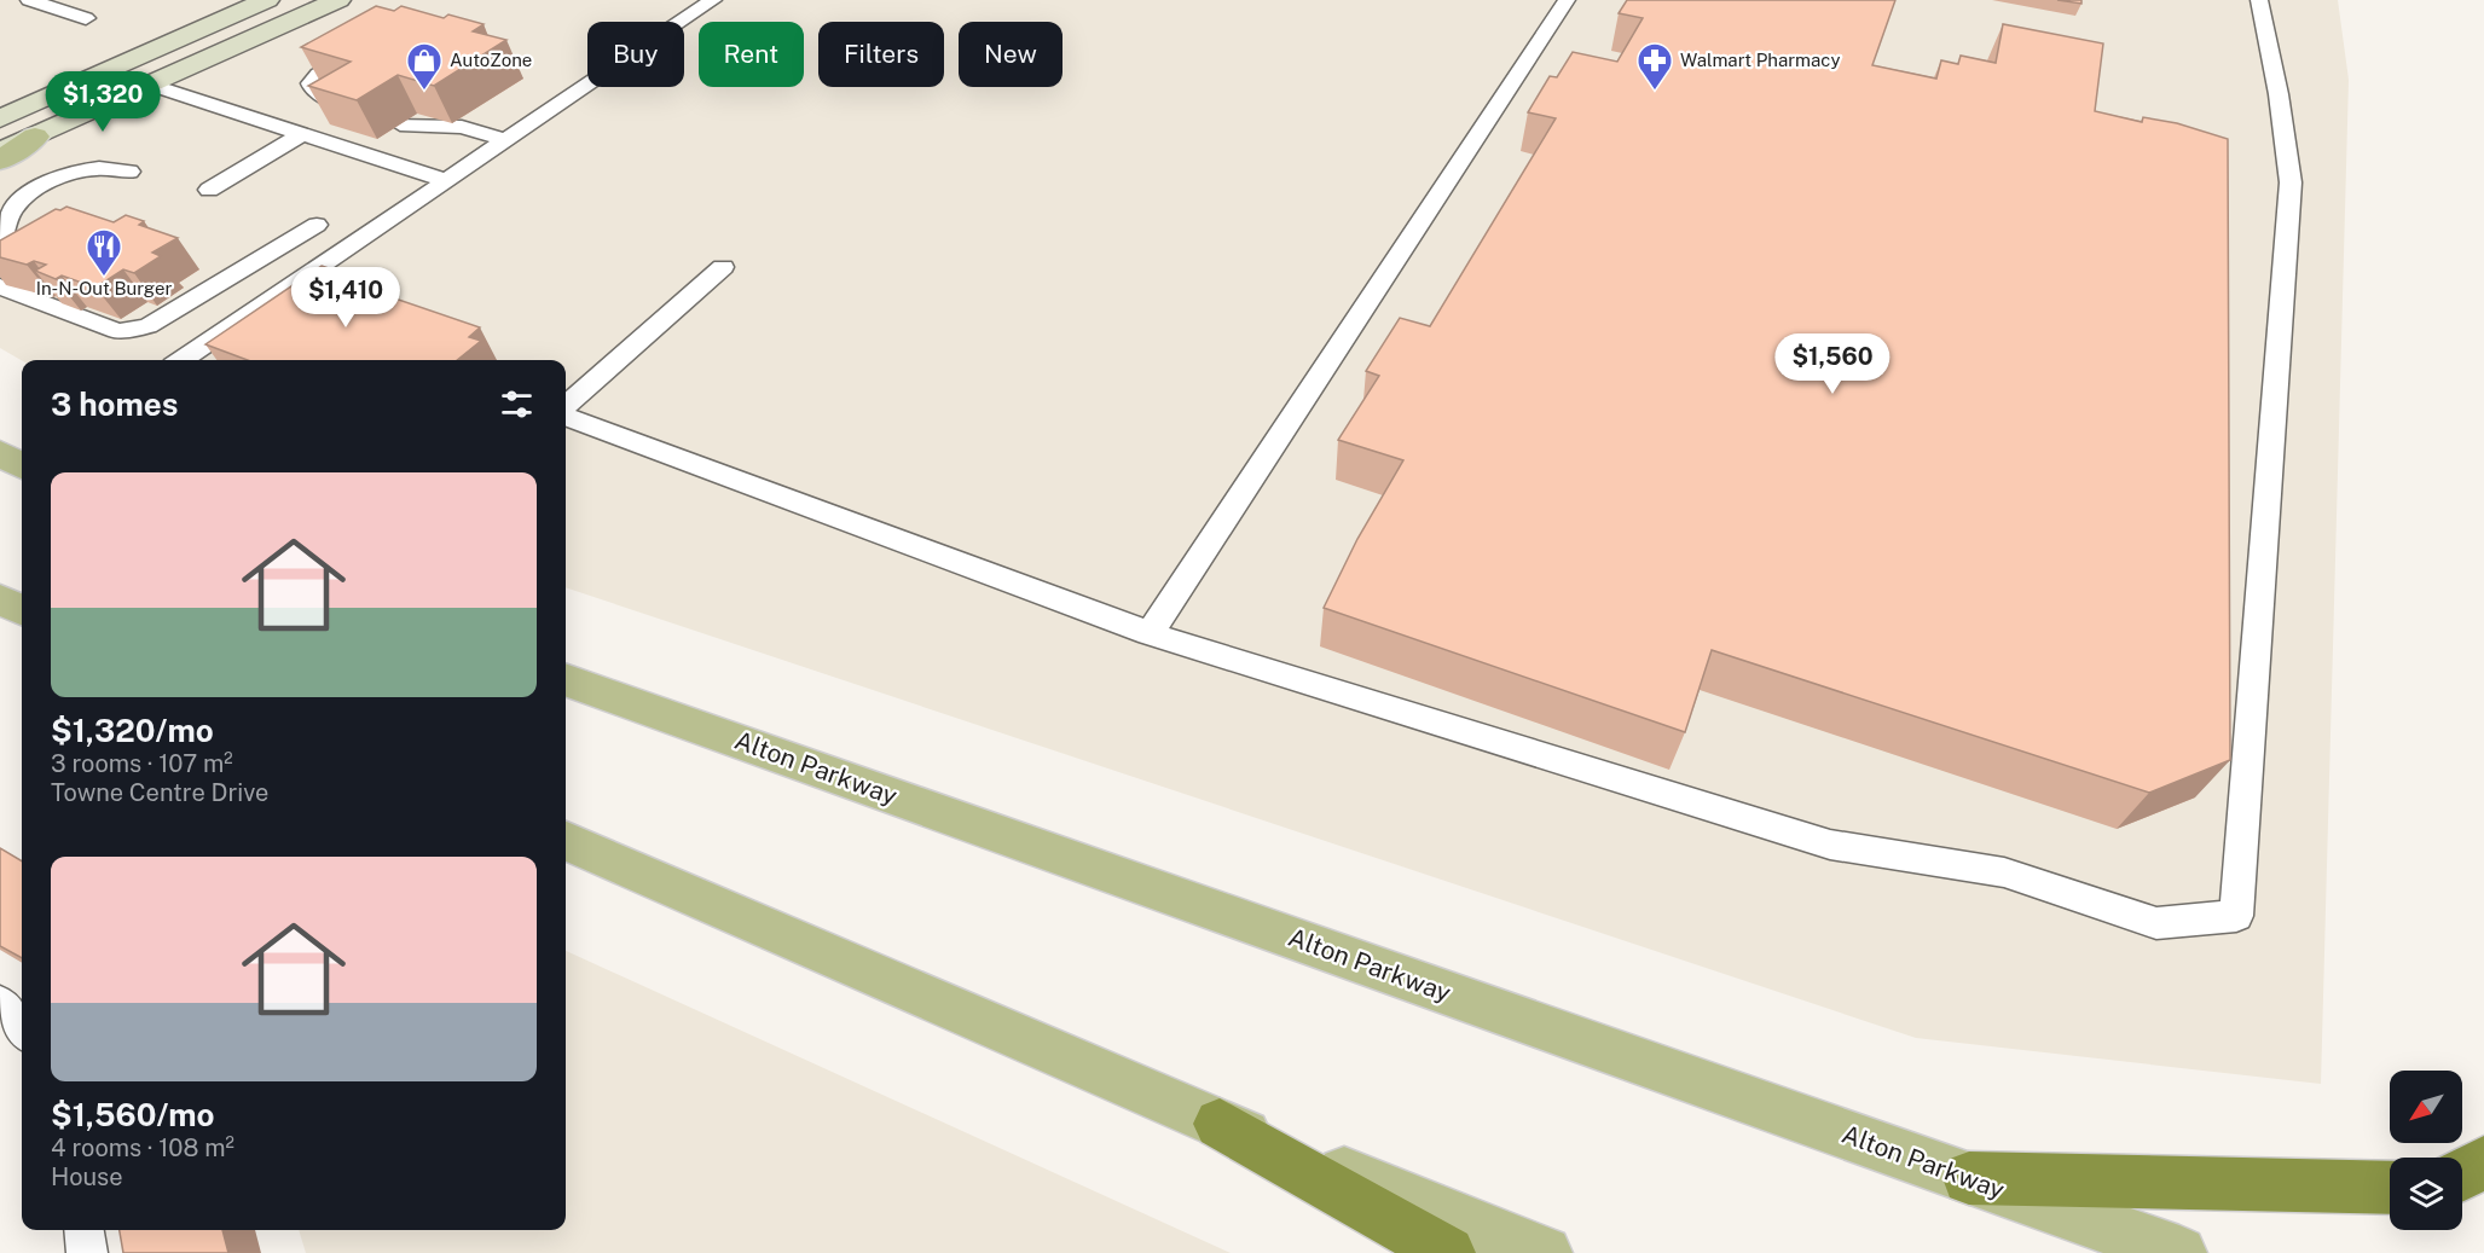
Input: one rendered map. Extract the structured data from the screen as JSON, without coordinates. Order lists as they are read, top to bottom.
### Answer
{
  "streets": {
    "main road": ["Alton Parkway"]
  },
  "places": {
    "shop": ["AutoZone"],
    "pharmacy": ["Walmart Pharmacy"],
    "restaurant": ["In-N-Out Burger"]
  },
  "north": "bottom left",
  "page": {
    "chip": [
      "Buy",
      "Rent",
      "Filters",
      "New"
    ],
    "price": ["$1,320", "$1,410", "$1,560"],
    "heading": "3 homes",
    "list": [
      {
        "name": "$1,320/mo",
        "note": "3 rooms · 107 m² · Towne Centre Drive"
      },
      {
        "name": "$1,560/mo",
        "note": "4 rooms · 108 m² · House"
      }
    ]
  }
}
